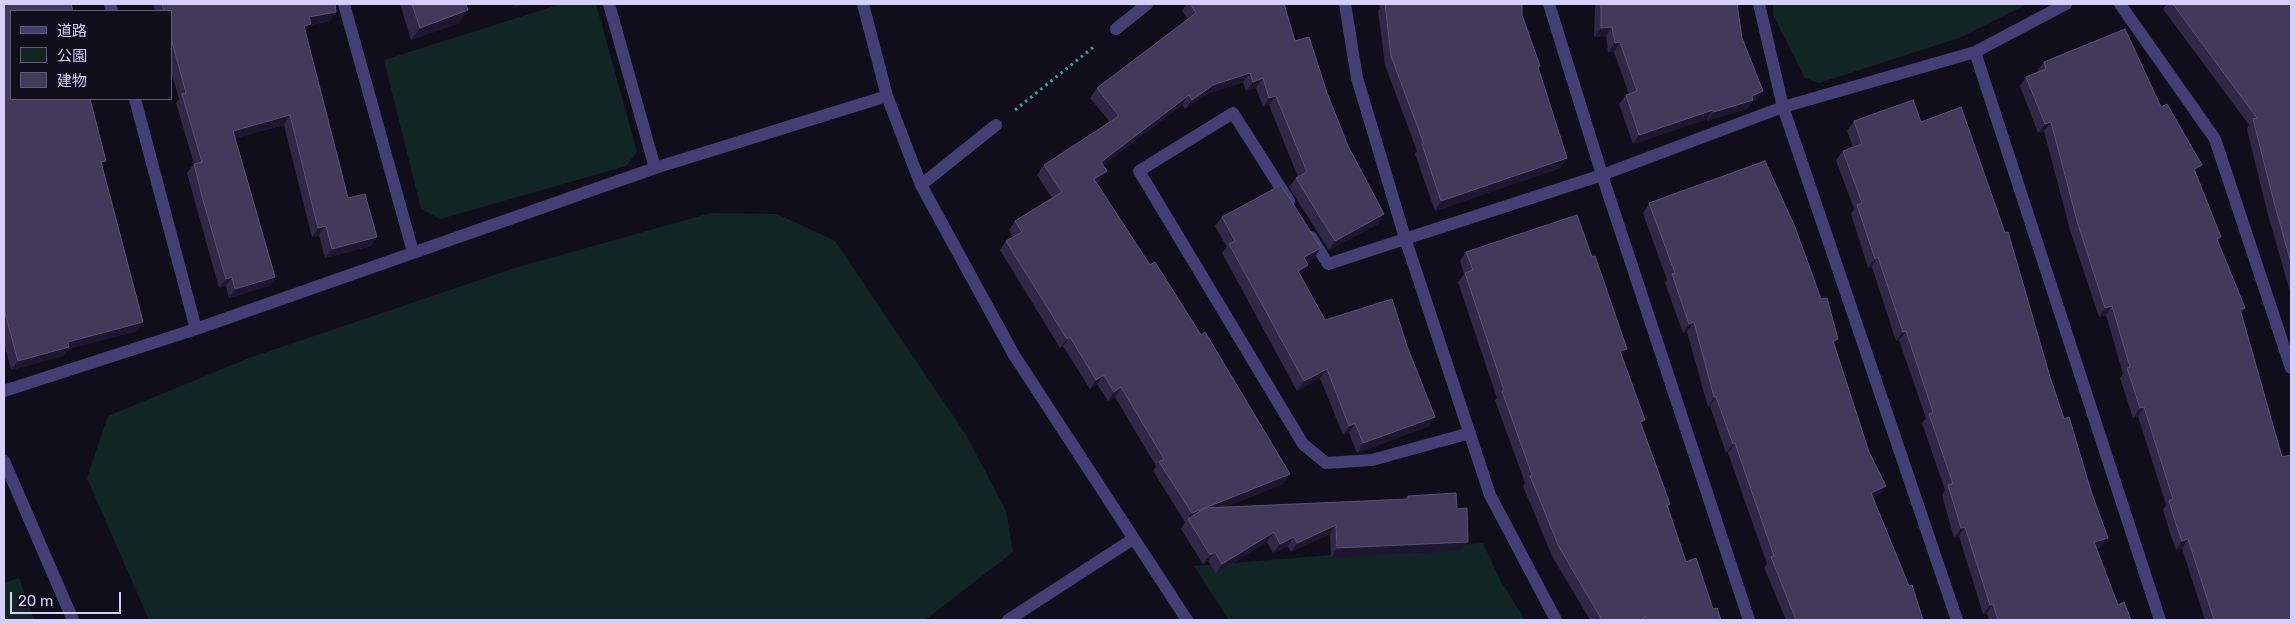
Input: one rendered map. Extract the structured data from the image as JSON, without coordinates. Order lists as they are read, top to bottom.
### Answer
{
  "legend": ["道路", "公園", "建物"],
  "scale_bar": "20 m"
}
